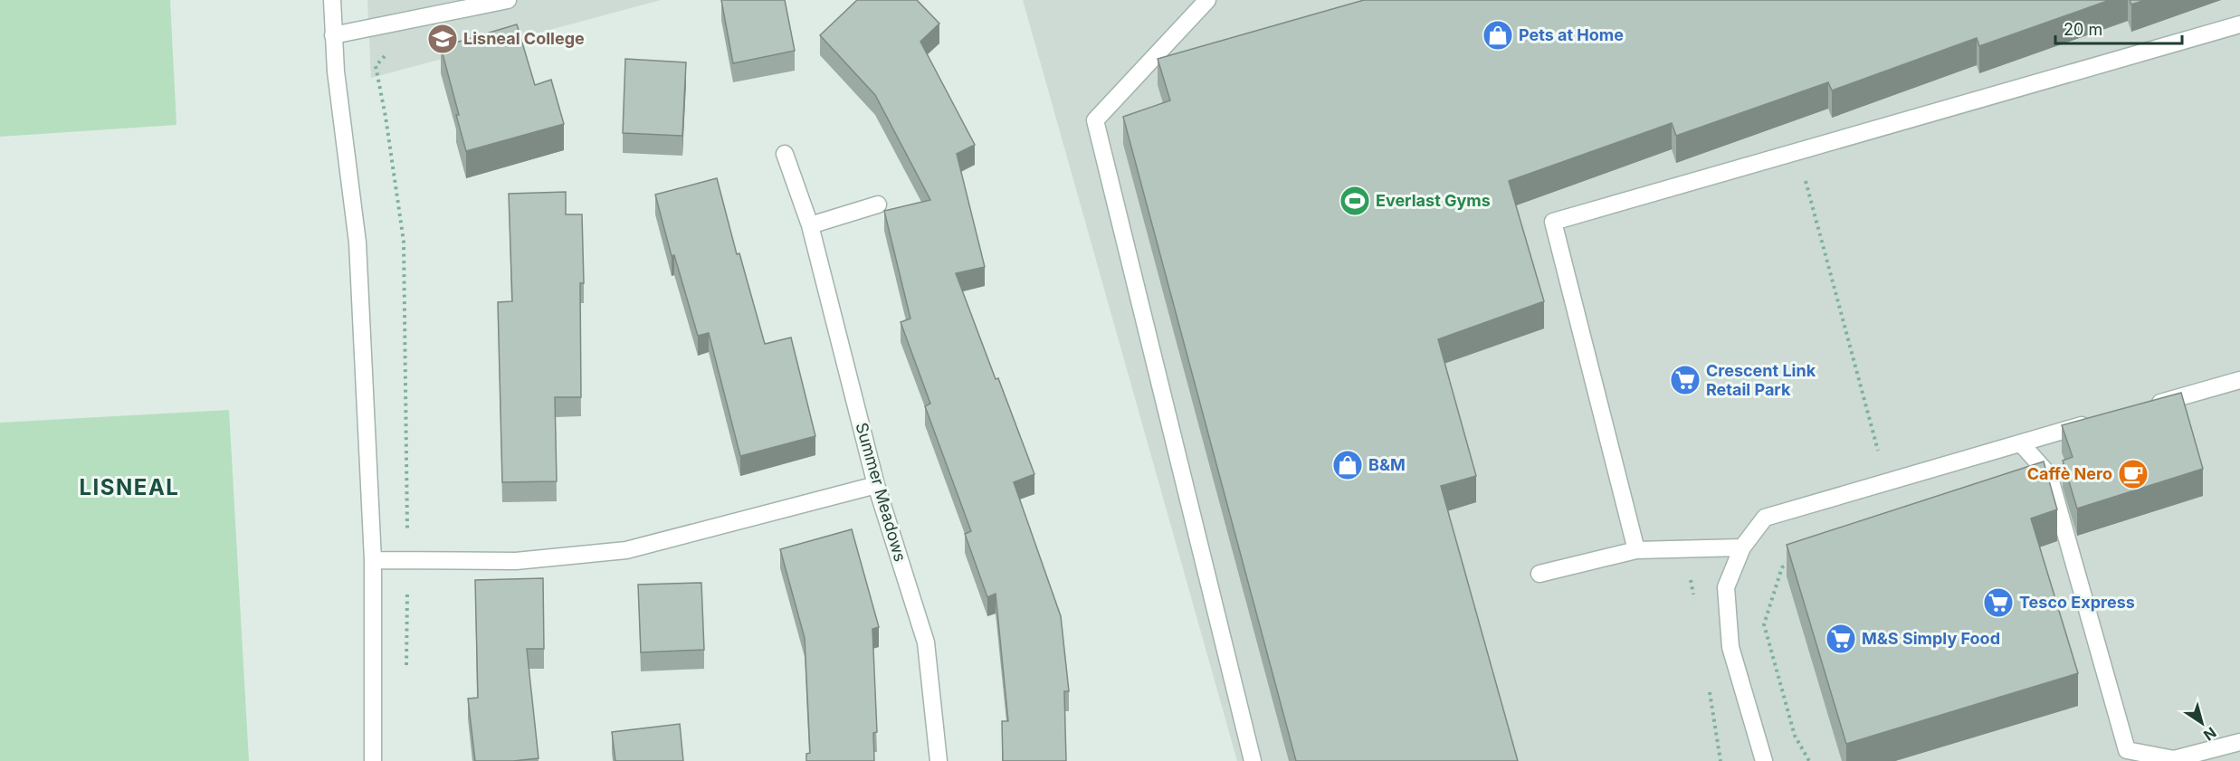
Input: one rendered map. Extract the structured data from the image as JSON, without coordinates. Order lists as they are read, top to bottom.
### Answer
{
  "streets": {
    "street": ["Summer Meadows"]
  },
  "districts": ["LISNEAL"],
  "places": {
    "shop": ["Pets at Home", "B&M"],
    "school or university": ["Lisneal College"],
    "sports": ["Everlast Gyms"],
    "supermarket": ["Crescent Link Retail Park", "Tesco Express", "M&S Simply Food"],
    "cafe": ["Caffè Nero"]
  },
  "scale_bar": "20 m",
  "north": "bottom right"
}
